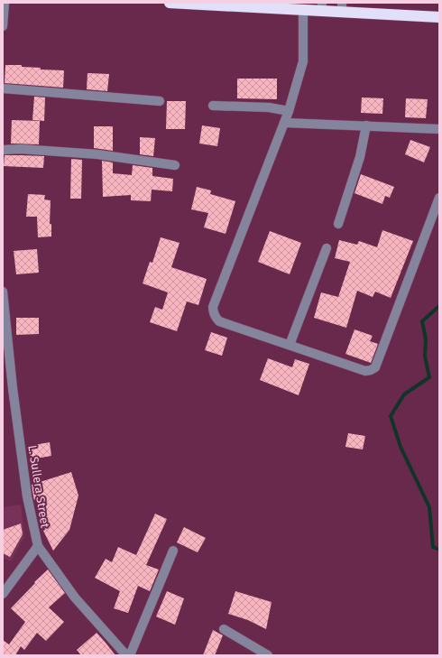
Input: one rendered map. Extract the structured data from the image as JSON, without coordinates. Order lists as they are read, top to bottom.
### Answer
{
  "streets": {
    "street": ["L. Sullera Street"]
  }
}
